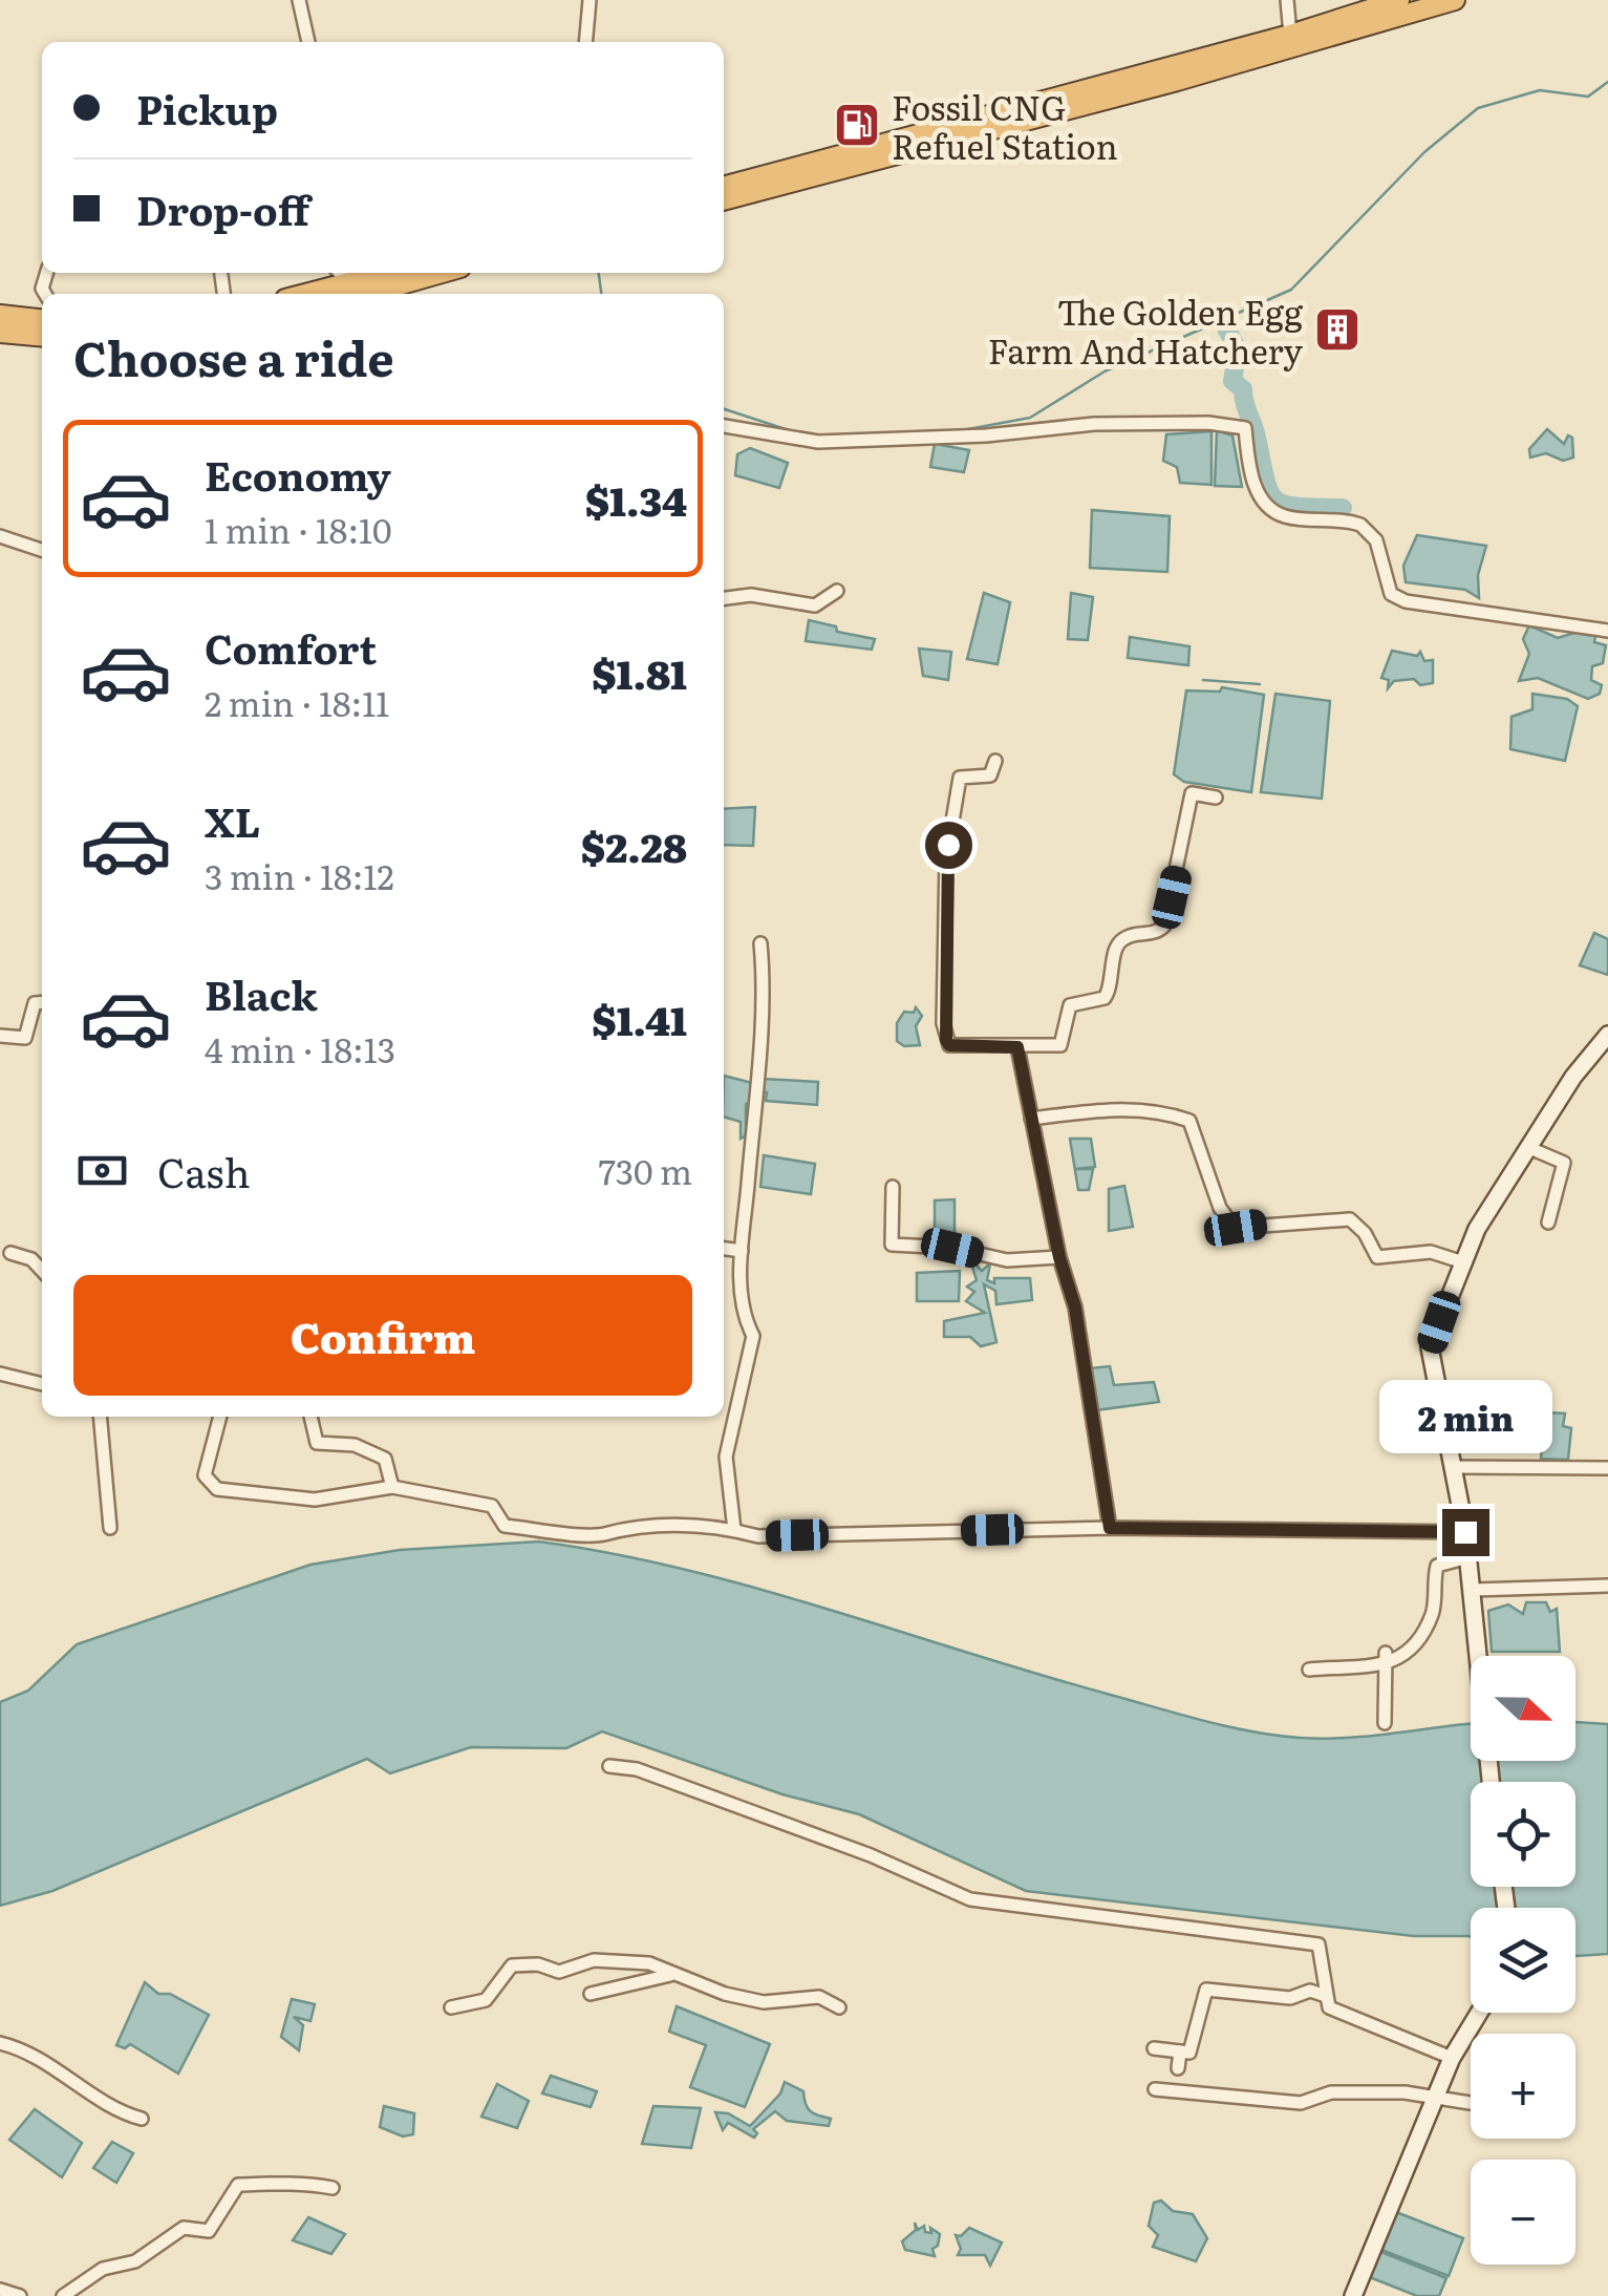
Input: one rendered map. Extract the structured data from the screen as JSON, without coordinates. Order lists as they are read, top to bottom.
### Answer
{
  "places": {
    "fuel station": ["Fossil CNG Refuel Station"],
    "building": ["The Golden Egg Farm And Hatchery"]
  },
  "north": "right",
  "page": {
    "banner": ["Pickup", "Drop-off"],
    "heading": "Choose a ride",
    "list": [
      {
        "name": "Economy",
        "note": "1 min · 18:10",
        "value": "$1.34"
      },
      {
        "name": "Comfort",
        "note": "2 min · 18:11",
        "value": "$1.81"
      },
      {
        "name": "XL",
        "note": "3 min · 18:12",
        "value": "$2.28"
      },
      {
        "name": "Black",
        "note": "4 min · 18:13",
        "value": "$1.41"
      }
    ],
    "pay": ["Cash", "730 m"],
    "buttons": "Confirm",
    "bubble": "2 min",
    "map_buttons": ["+", "−"]
  }
}
